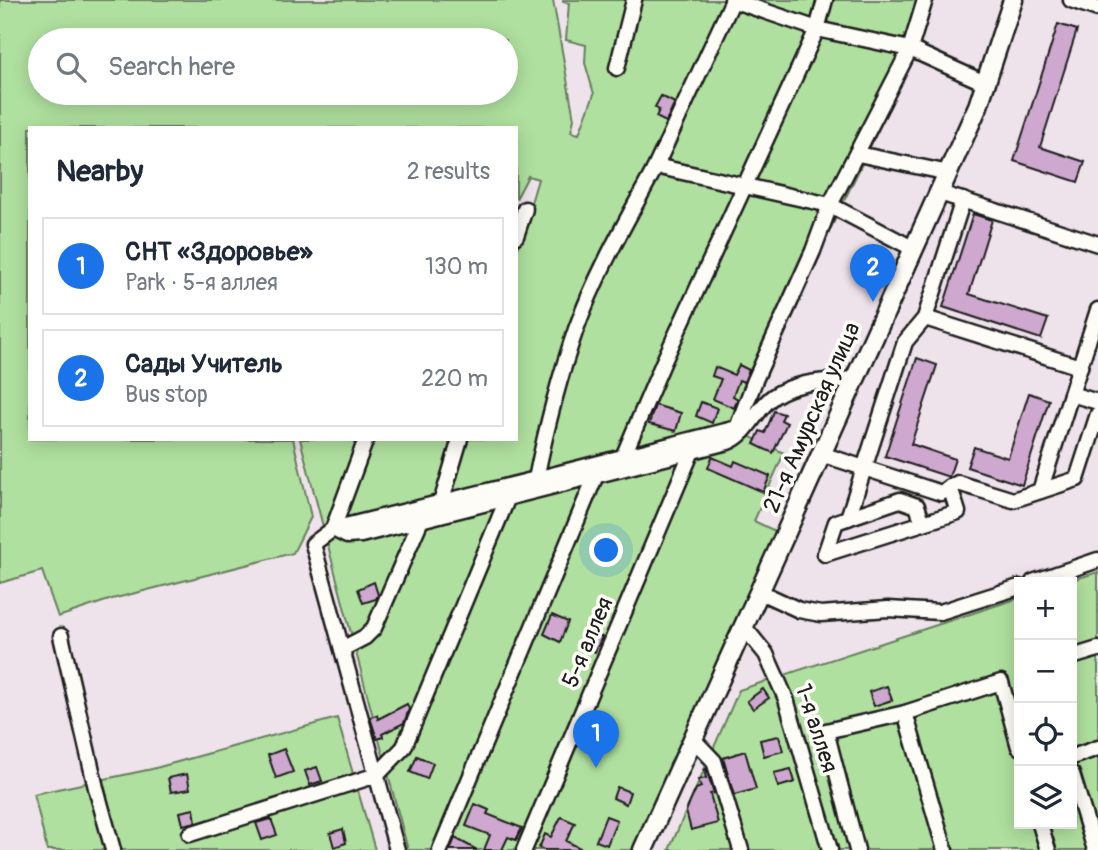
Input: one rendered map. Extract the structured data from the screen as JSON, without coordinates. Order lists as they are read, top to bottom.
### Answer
{
  "streets": {
    "main road": ["21-я Амурская улица"],
    "street": ["5-я аллея", "1-я аллея"]
  },
  "crossings": [
    ["21-я Амурская улица", "1-я аллея"]
  ],
  "page": {
    "search": "Search here",
    "heading": ["Nearby", "2 results"],
    "list": [
      {
        "mark": "1",
        "name": "СНТ «Здоровье»",
        "note": "Park · 5-я аллея",
        "value": "130 m"
      },
      {
        "mark": "2",
        "name": "Сады Учитель",
        "note": "Bus stop",
        "value": "220 m"
      }
    ],
    "pins": ["2", "1"],
    "map_buttons": ["+", "−"]
  }
}
